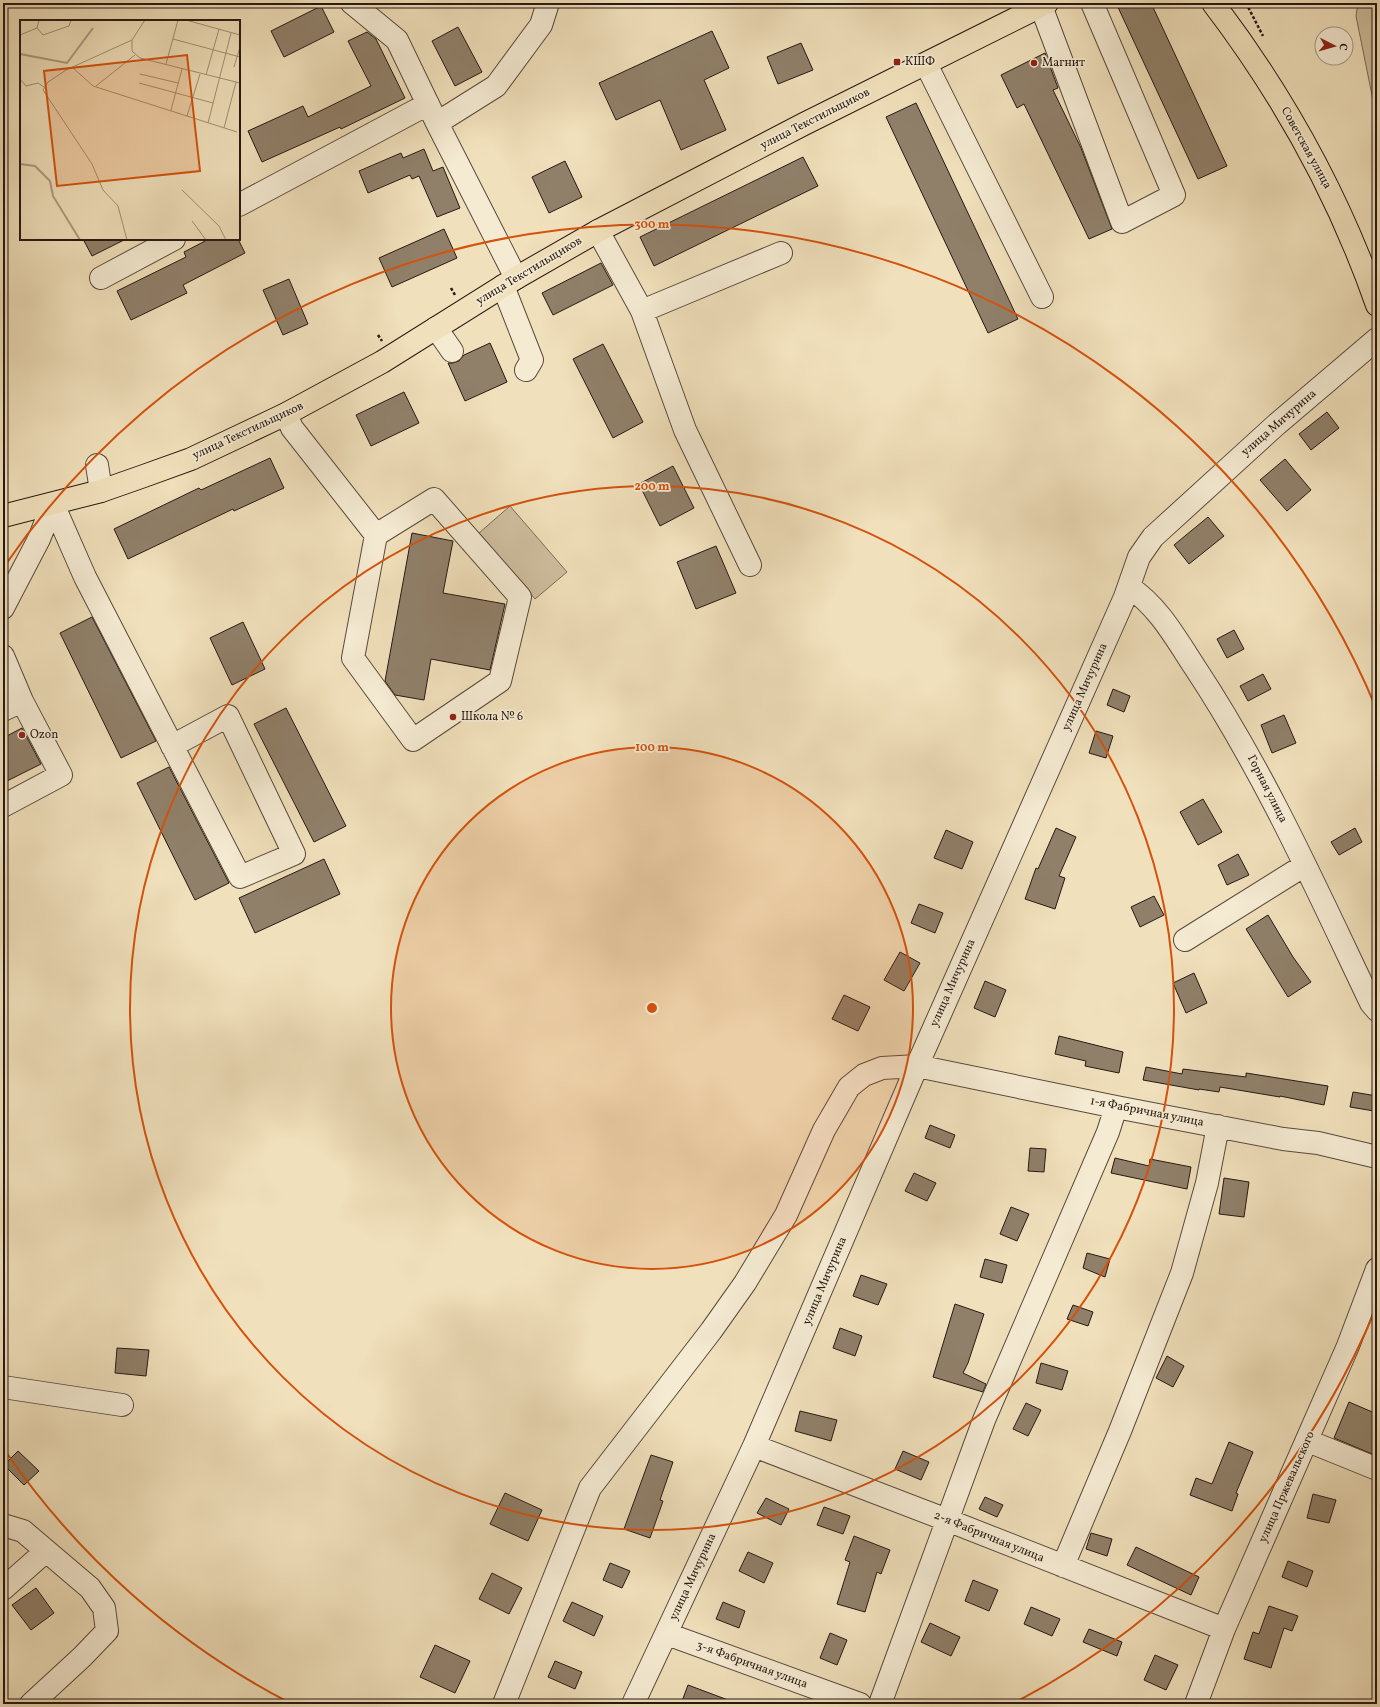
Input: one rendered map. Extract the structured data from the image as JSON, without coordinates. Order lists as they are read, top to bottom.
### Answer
{
  "streets": {
    "main road": ["улица Текстильщиков", "Советская улица"],
    "street": [
      "улица Мичурина",
      "Горная улица",
      "1-я Фабричная улица",
      "улица Пржевальского",
      "2-я Фабричная улица",
      "3-я Фабричная улица"
    ]
  },
  "crossings": [
    ["улица Мичурина", "Горная улица"],
    ["улица Мичурина", "1-я Фабричная улица"],
    ["улица Мичурина", "2-я Фабричная улица"],
    ["улица Мичурина", "3-я Фабричная улица"],
    ["улица Пржевальского", "2-я Фабричная улица"]
  ],
  "places": {
    "transit": ["КШФ"],
    "other": ["Магнит", "Школа № 6", "Ozon"]
  },
  "north": "right",
  "rings": ["300 m", "200 m", "100 m"]
}
